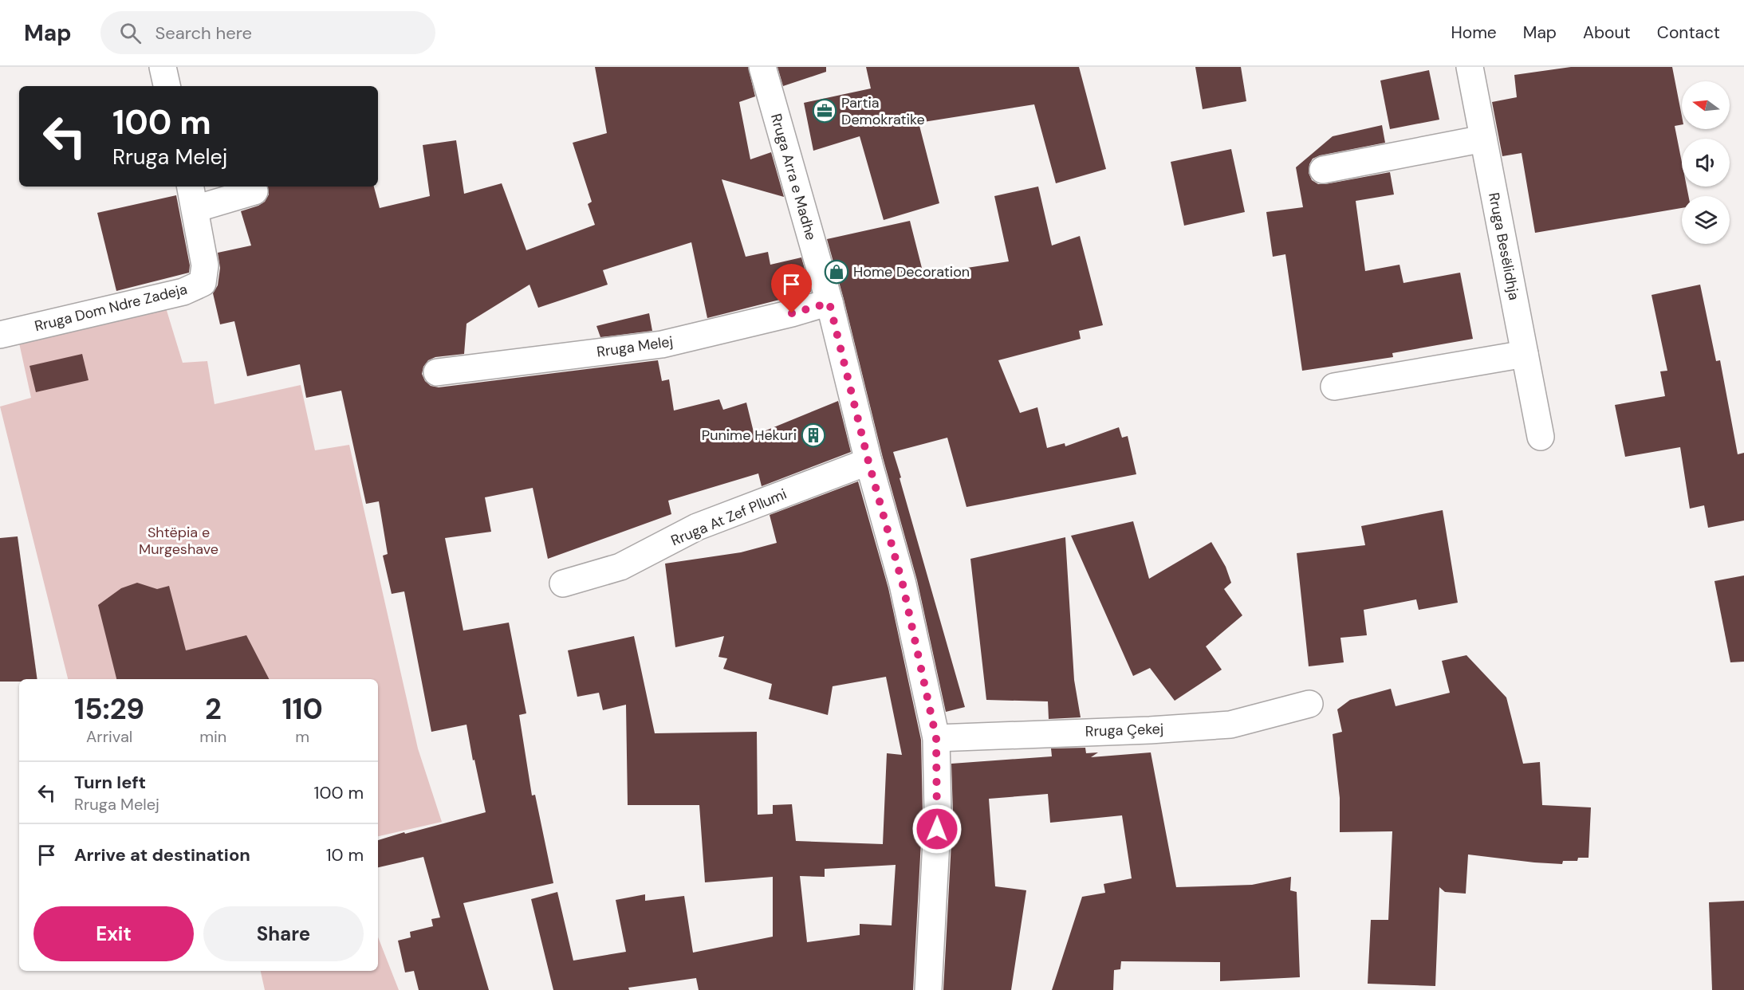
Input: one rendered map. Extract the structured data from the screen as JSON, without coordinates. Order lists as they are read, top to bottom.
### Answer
{
  "streets": {
    "street": [
      "Rruga Arra e Madhe",
      "Rruga Besëlidhja",
      "Rruga Dom Ndre Zadeja",
      "Rruga Melej",
      "Rruga At Zef Pllumi",
      "Rruga Çekej"
    ]
  },
  "crossings": [
    ["Rruga Arra e Madhe", "Rruga Melej"],
    ["Rruga Arra e Madhe", "Rruga At Zef Pllumi"],
    ["Rruga Arra e Madhe", "Rruga Çekej"]
  ],
  "parks": ["Shtëpia e Murgeshave"],
  "places": {
    "office": ["Partia Demokratike"],
    "shop": ["Home Decoration"],
    "building": ["Punime Hekuri"]
  },
  "north": "left",
  "page": {
    "header": "Map",
    "search": "Search here",
    "nav": [
      "Home",
      "Map",
      "About",
      "Contact"
    ],
    "turn": ["100 m", "Rruga Melej"],
    "eta": [
      "15:29",
      "Arrival",
      "2",
      "min",
      "110",
      "m"
    ],
    "list": [
      {
        "name": "Turn left",
        "note": "Rruga Melej",
        "value": "100 m"
      },
      {
        "name": "Arrive at destination",
        "value": "10 m"
      }
    ],
    "buttons": ["Exit", "Share"]
  }
}
